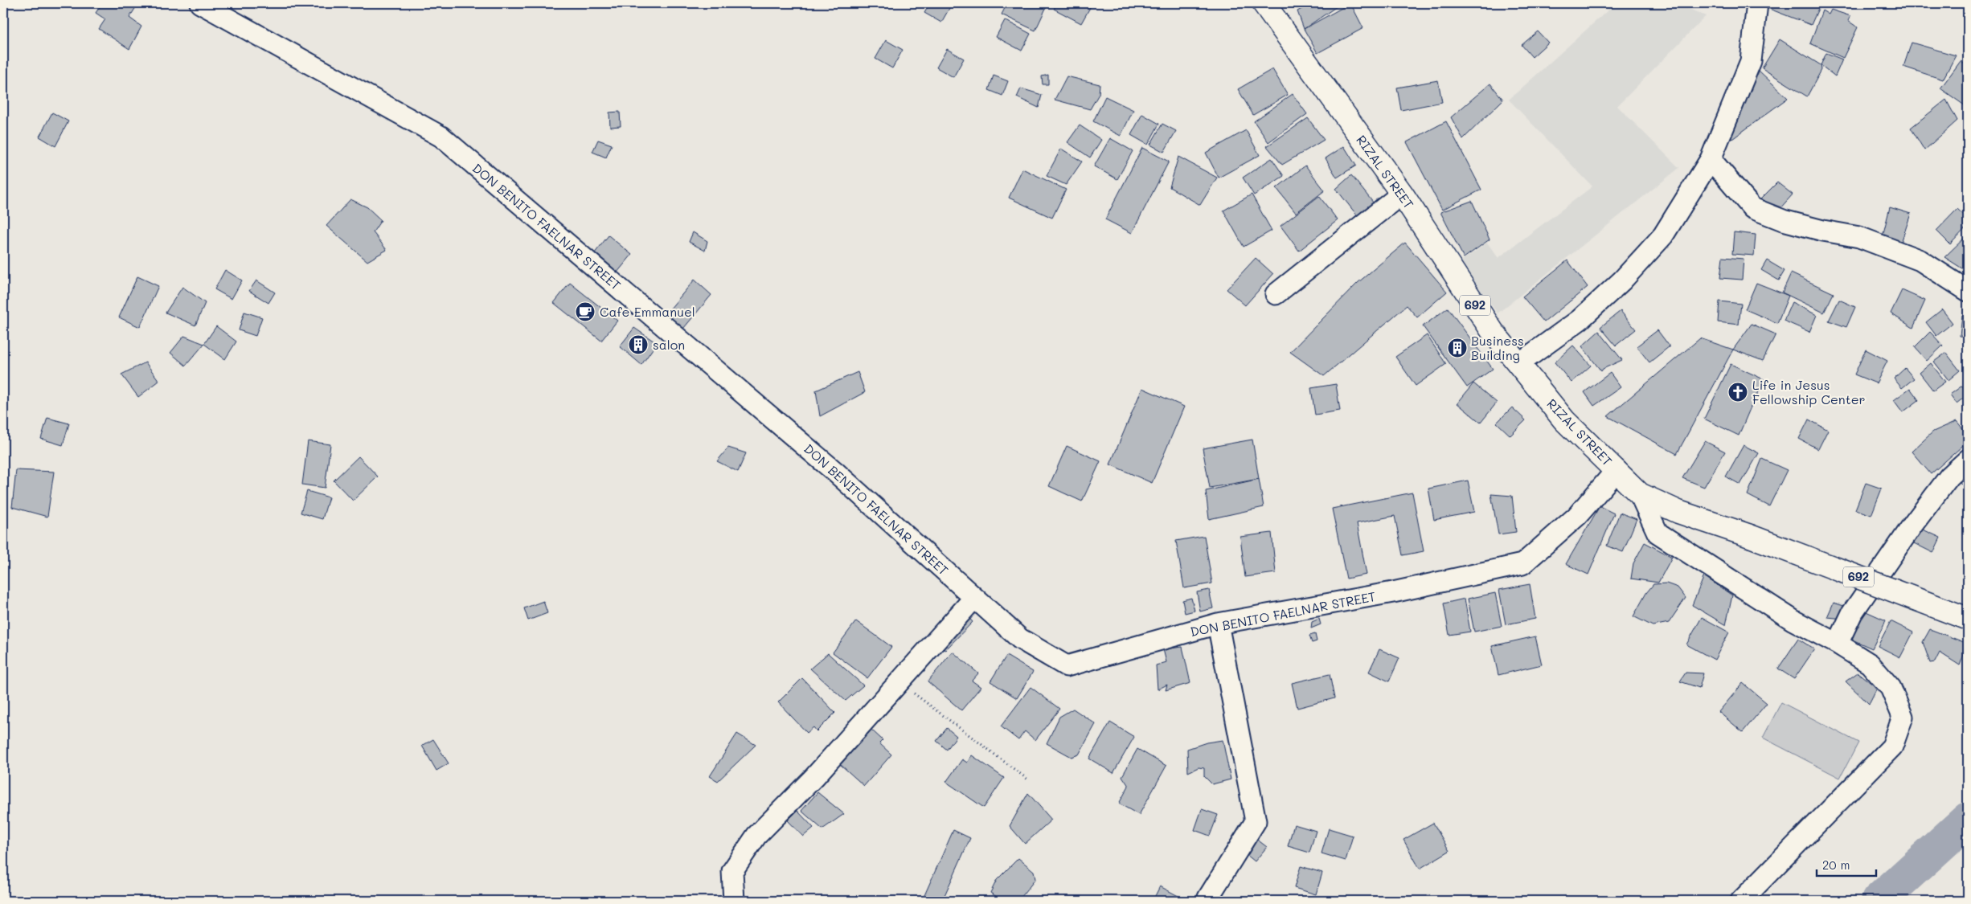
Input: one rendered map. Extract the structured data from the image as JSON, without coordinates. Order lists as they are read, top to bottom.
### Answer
{
  "streets": {
    "main road": ["RIZAL STREET", "692"],
    "street": ["DON BENITO FAELNAR STREET"]
  },
  "crossings": [
    ["RIZAL STREET", "DON BENITO FAELNAR STREET"]
  ],
  "places": {
    "cafe": ["Cafe Emmanuel"],
    "building": ["salon", "Business Building"],
    "church": ["Life in Jesus Fellowship Center"]
  },
  "scale_bar": "20 m"
}
